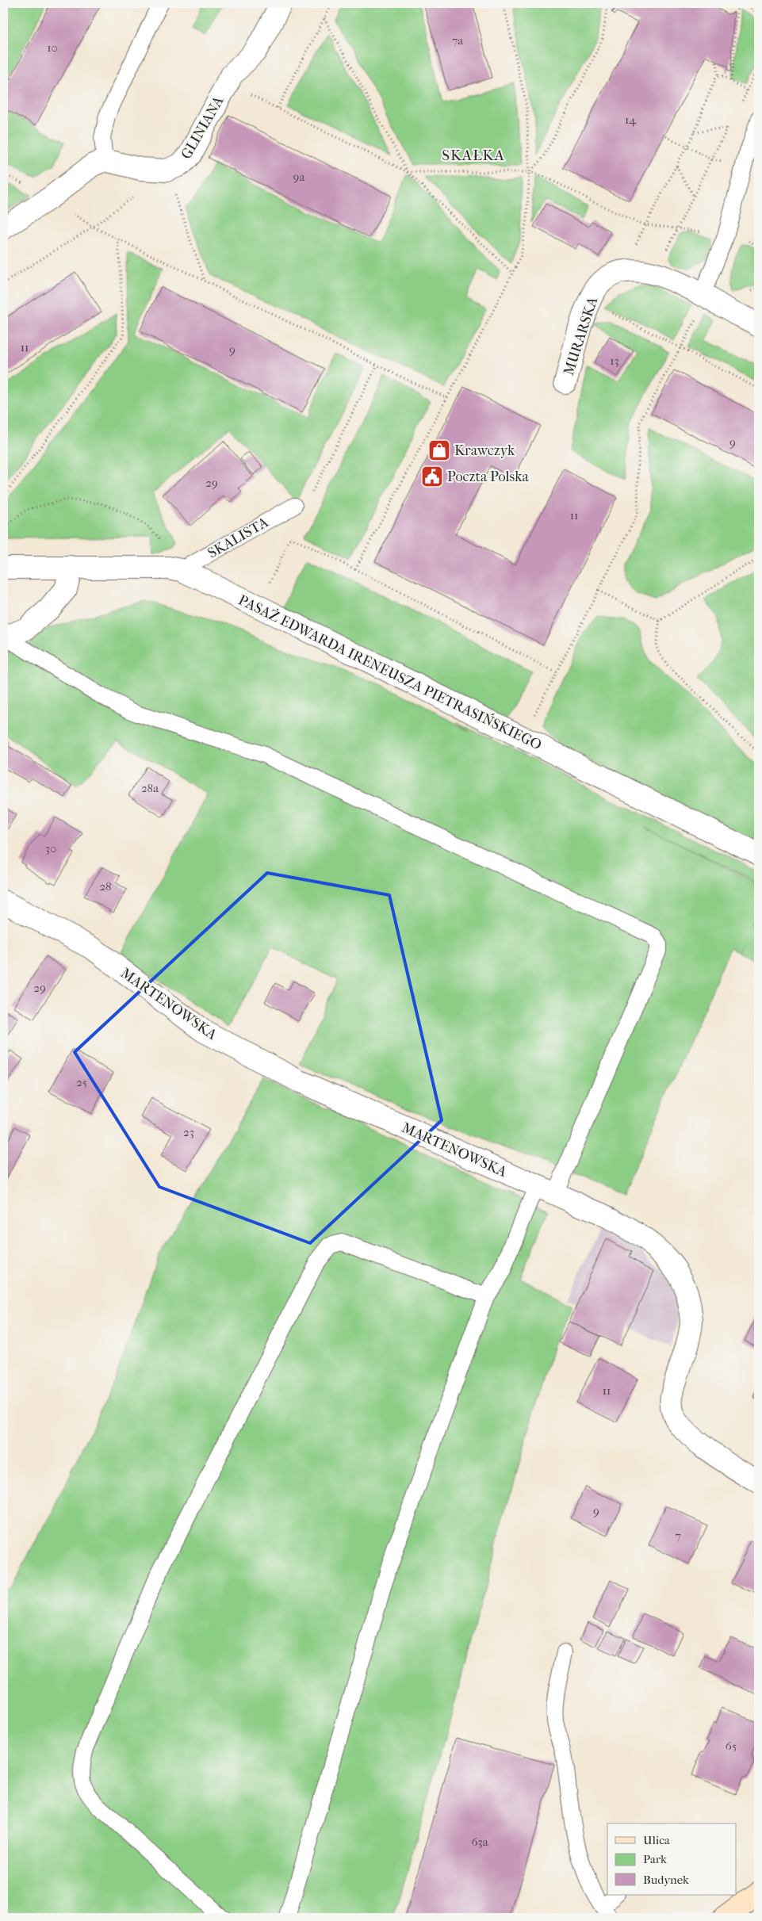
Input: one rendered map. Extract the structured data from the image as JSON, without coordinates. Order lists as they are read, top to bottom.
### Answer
{
  "streets": {
    "street": [
      "GLINIANA",
      "MURARSKA",
      "PASAŻ EDWARDA IRENEUSZA PIETRASIŃSKIEGO",
      "MARTENOWSKA"
    ],
    "lane": ["SKALISTA"]
  },
  "crossings": [
    ["SKALISTA", "PASAŻ EDWARDA IRENEUSZA PIETRASIŃSKIEGO"]
  ],
  "districts": ["SKAŁKA"],
  "places": {
    "shop": ["Krawczyk"],
    "public building": ["Poczta Polska"]
  },
  "house_numbers": [
    "7a",
    "10",
    "14",
    "9a",
    "11",
    "9",
    "13",
    "9",
    "29",
    "11",
    "28a",
    "30",
    "28",
    "29",
    "25",
    "23",
    "11",
    "9",
    "7",
    "65",
    "63a"
  ],
  "legend": ["Ulica", "Park", "Budynek"]
}
